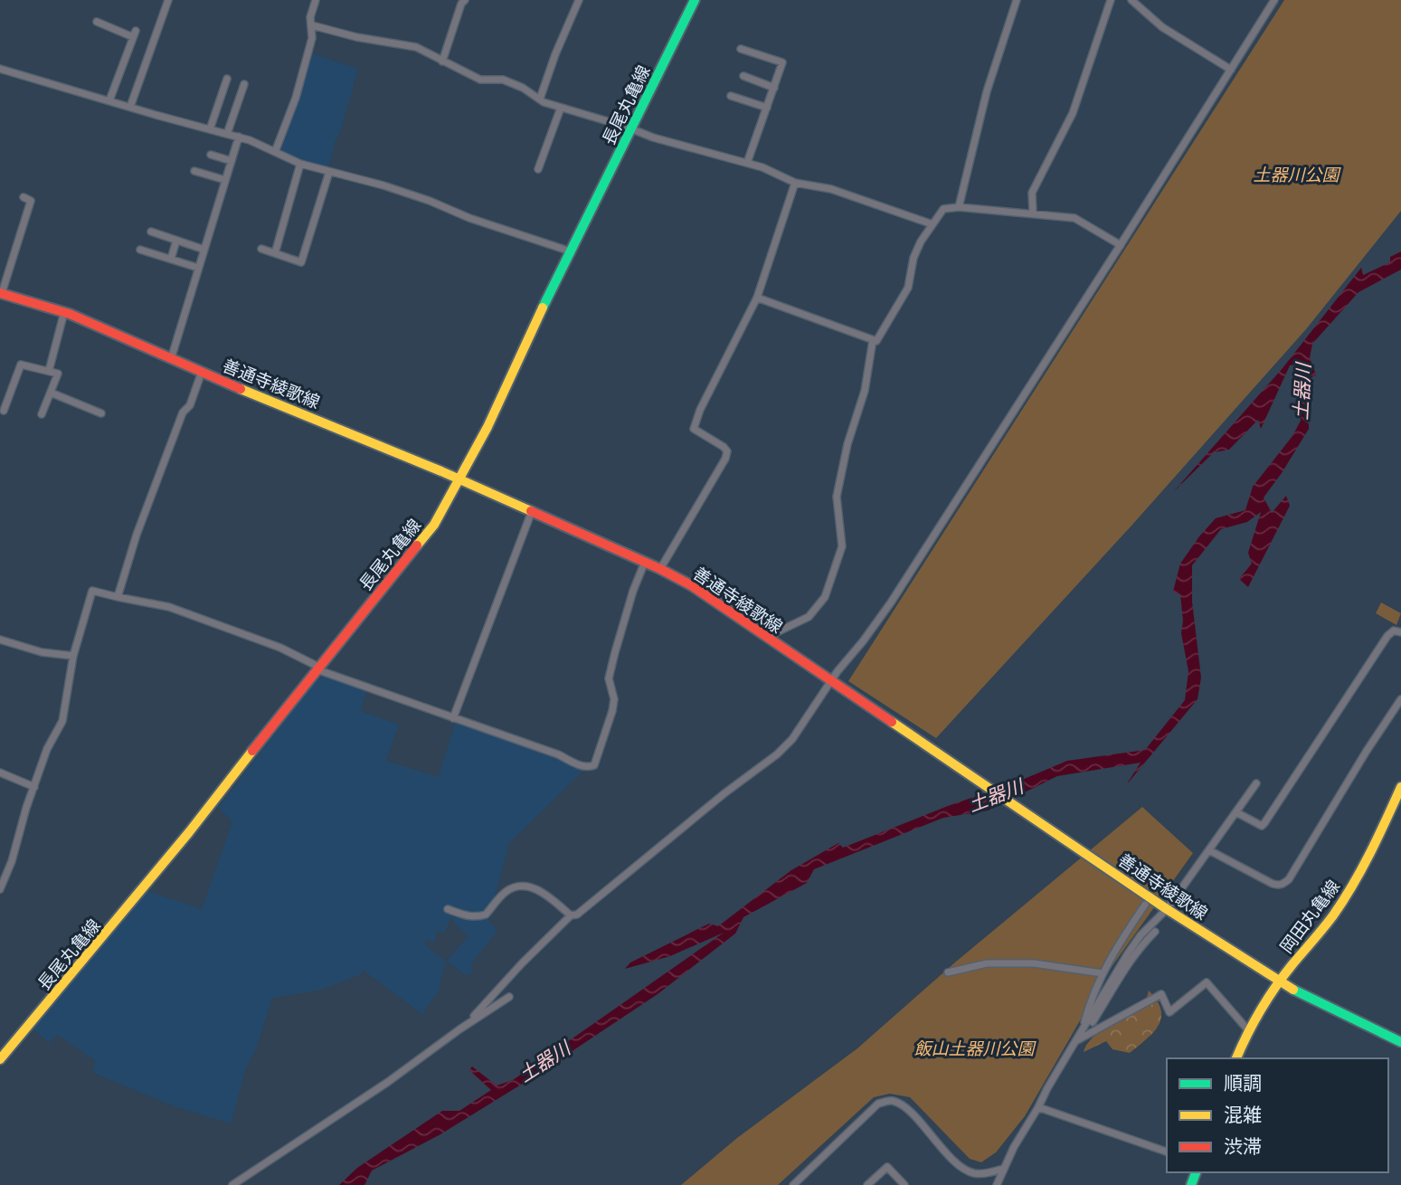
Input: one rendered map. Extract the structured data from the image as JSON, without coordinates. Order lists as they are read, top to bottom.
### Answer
{
  "streets": {
    "main road": ["長尾丸亀線", "善通寺綾歌線", "岡田丸亀線"]
  },
  "crossings": [
    ["長尾丸亀線", "善通寺綾歌線"],
    ["善通寺綾歌線", "岡田丸亀線"]
  ],
  "water": ["土器川"],
  "parks": ["土器川公園", "飯山土器川公園"],
  "legend": ["順調", "混雑", "渋滞"]
}
